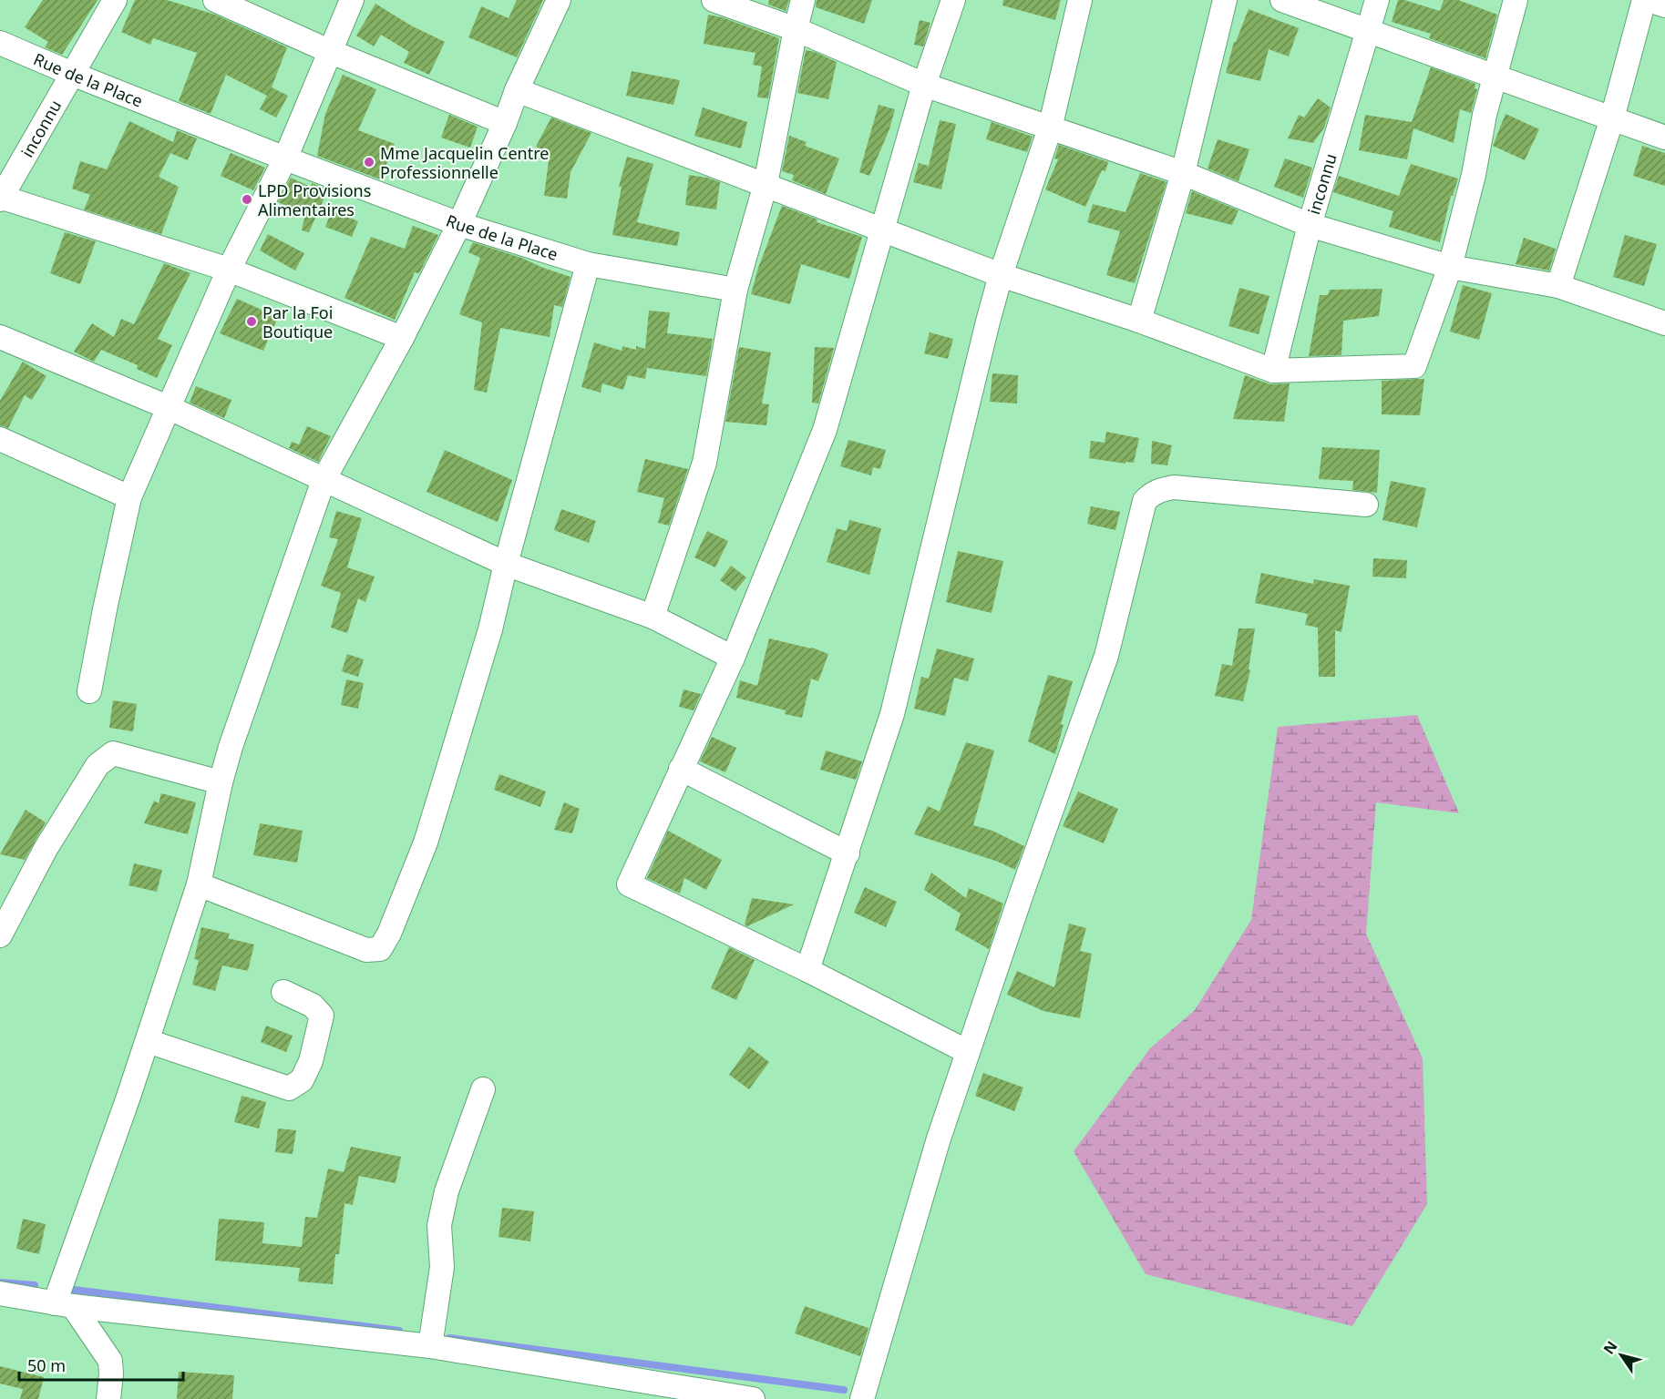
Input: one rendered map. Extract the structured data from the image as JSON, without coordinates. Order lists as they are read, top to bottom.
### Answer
{
  "streets": {
    "street": ["Rue de la Place", "inconnu"]
  },
  "crossings": [
    ["Rue de la Place", "inconnu"]
  ],
  "places": ["Mme Jacquelin Centre Professionnelle", "LPD Provisions Alimentaires", "Par la Foi Boutique"],
  "scale_bar": "50 m",
  "north": "top left"
}
